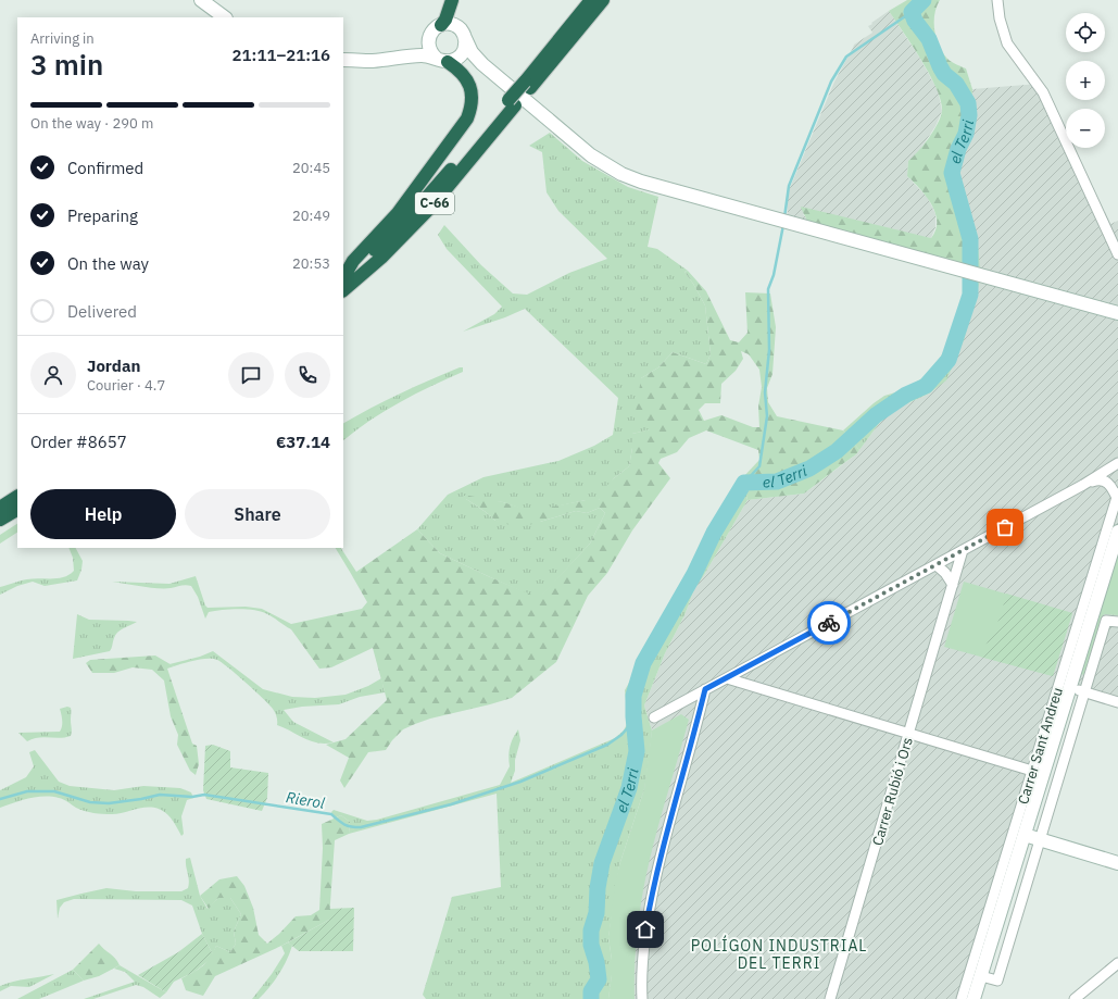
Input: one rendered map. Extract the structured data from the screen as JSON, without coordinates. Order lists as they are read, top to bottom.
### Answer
{
  "streets": {
    "highway": ["C-66"],
    "street": ["Carrer Sant Andreu", "Carrer Rubió i Ors"]
  },
  "districts": ["POLÍGON INDUSTRIAL DEL TERRI"],
  "water": ["el Terri", "Rierol"],
  "page": {
    "map_buttons": ["+", "−"],
    "heading": ["3 min", "Arriving in", "21:11–21:16"],
    "panel": [
      "Jordan",
      "Courier · 4.7",
      "Order #8657",
      "€37.14"
    ],
    "bar": "On the way · 290 m",
    "list": [
      ["Confirmed", "20:45"],
      ["Preparing", "20:49"],
      ["On the way", "20:53"],
      "Delivered"
    ],
    "buttons": ["Help", "Share"]
  }
}
